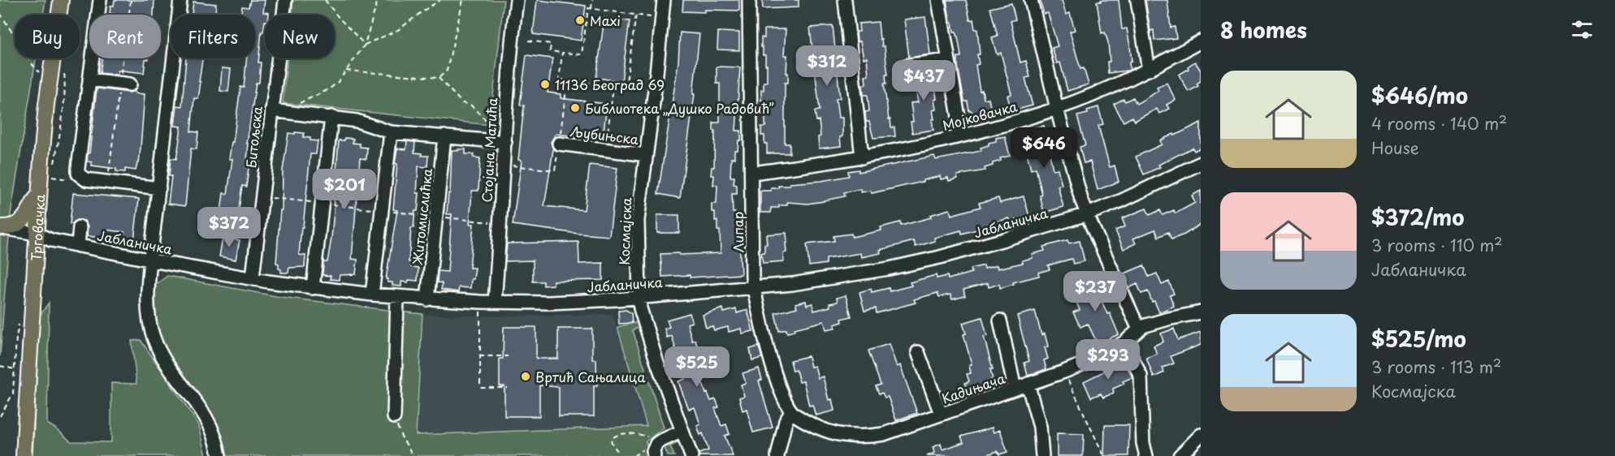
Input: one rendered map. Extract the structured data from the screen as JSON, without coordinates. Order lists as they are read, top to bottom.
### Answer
{
  "streets": {
    "main road": ["Трговачка"],
    "street": [
      "Мојковачка",
      "Љубињска",
      "Битољска",
      "Стојана Матића",
      "Житомислићка",
      "Јабланичка",
      "Космајска",
      "Липар",
      "Кадињача"
    ]
  },
  "crossings": [
    ["Мојковачка", "Липар"],
    ["Љубињска", "Космајска"],
    ["Битољска", "Јабланичка"],
    ["Стојана Матића", "Јабланичка"],
    ["Житомислићка", "Јабланичка"],
    ["Јабланичка", "Трговачка"],
    ["Јабланичка", "Космајска"],
    ["Јабланичка", "Липар"],
    ["Липар", "Кадињача"]
  ],
  "places": [
    "Maxi",
    "11136 Београд 69",
    "Библиотека „Душко Радовић”",
    "Вртић Сањалица"
  ],
  "page": {
    "heading": "8 homes",
    "chip": [
      "Buy",
      "Rent",
      "Filters",
      "New"
    ],
    "price": [
      "$312",
      "$437",
      "$646",
      "$201",
      "$372",
      "$237",
      "$293",
      "$525"
    ],
    "list": [
      {
        "name": "$646/mo",
        "note": "4 rooms · 140 m² · House"
      },
      {
        "name": "$372/mo",
        "note": "3 rooms · 110 m² · Јабланичка"
      },
      {
        "name": "$525/mo",
        "note": "3 rooms · 113 m² · Космајска"
      }
    ]
  }
}
